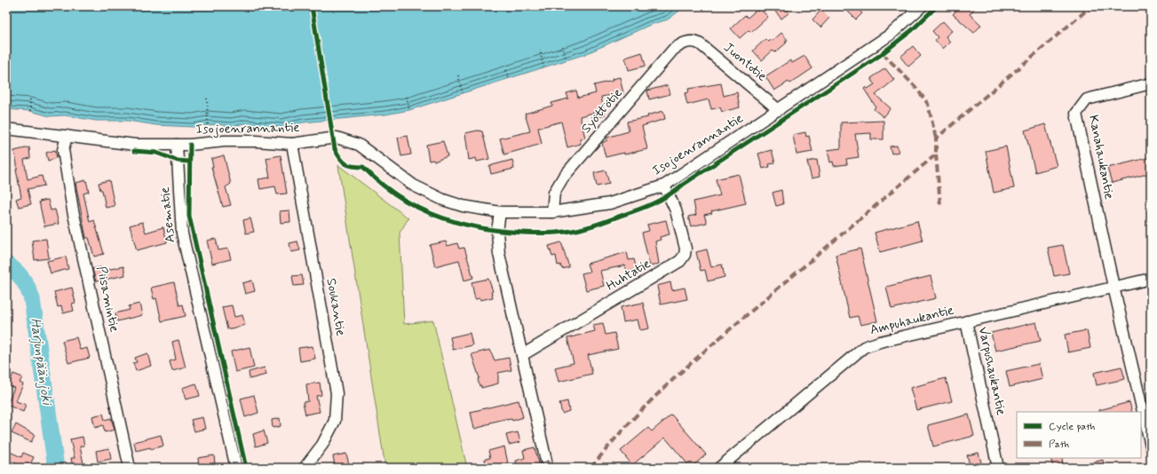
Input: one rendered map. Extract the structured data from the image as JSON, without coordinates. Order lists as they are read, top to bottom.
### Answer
{
  "streets": {
    "street": [
      "Juontotie",
      "Syöttötie",
      "Isojoenrannantie",
      "Kanahaukantie",
      "Asematie",
      "Huhtatie",
      "Piisamintie",
      "Soukantie",
      "Ampuhaukantie",
      "Varpushaukantie"
    ]
  },
  "crossings": [
    ["Juontotie", "Syöttötie"],
    ["Juontotie", "Isojoenrannantie"],
    ["Syöttötie", "Isojoenrannantie"],
    ["Isojoenrannantie", "Asematie"],
    ["Isojoenrannantie", "Huhtatie"],
    ["Isojoenrannantie", "Piisamintie"],
    ["Isojoenrannantie", "Soukantie"],
    ["Kanahaukantie", "Ampuhaukantie"],
    ["Ampuhaukantie", "Varpushaukantie"]
  ],
  "water": ["Harjunpäänjoki"],
  "legend": ["Cycle path", "Path"]
}
